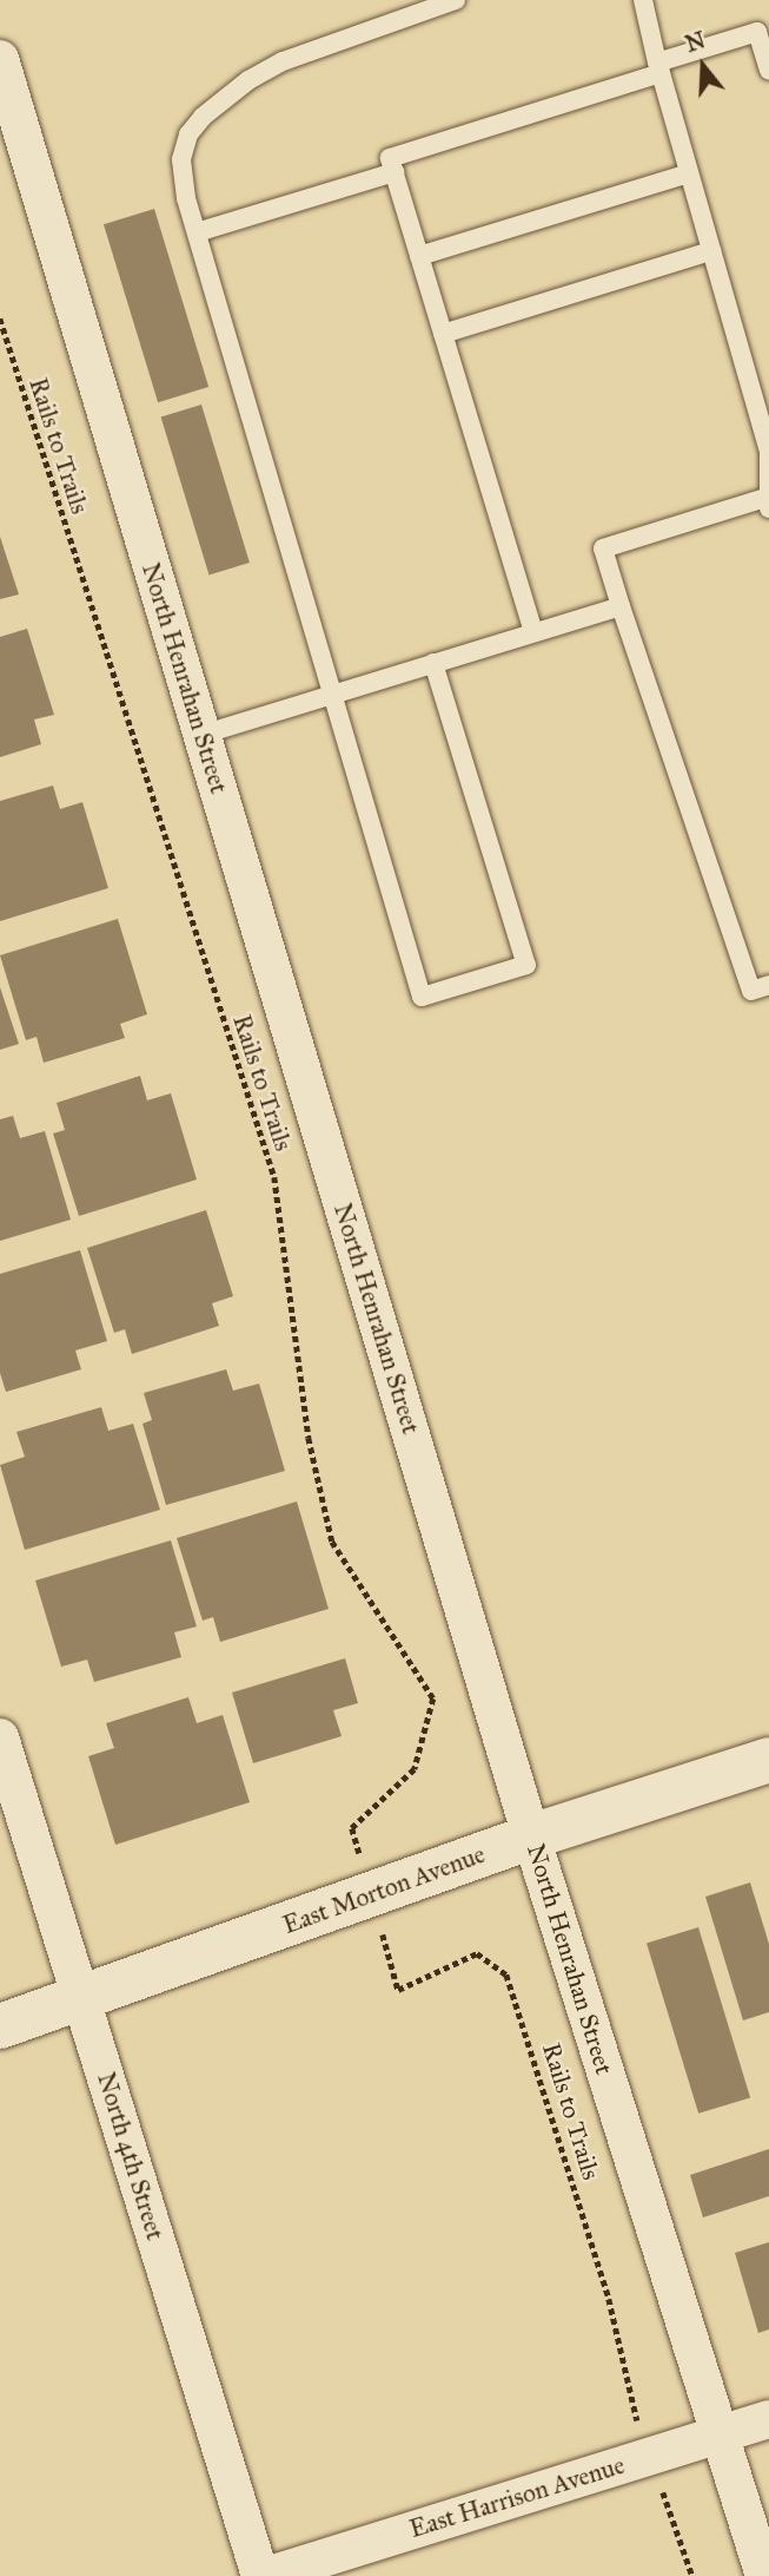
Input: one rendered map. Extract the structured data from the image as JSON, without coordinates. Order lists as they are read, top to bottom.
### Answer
{
  "streets": {
    "main road": ["East Morton Avenue"],
    "street": ["North Henrahan Street", "North 4th Street", "East Harrison Avenue"],
    "path": ["Rails to Trails"]
  },
  "crossings": [
    ["North Henrahan Street", "East Morton Avenue"],
    ["North Henrahan Street", "East Harrison Avenue"],
    ["East Morton Avenue", "North 4th Street"],
    ["North 4th Street", "East Harrison Avenue"]
  ],
  "north": "top"
}
